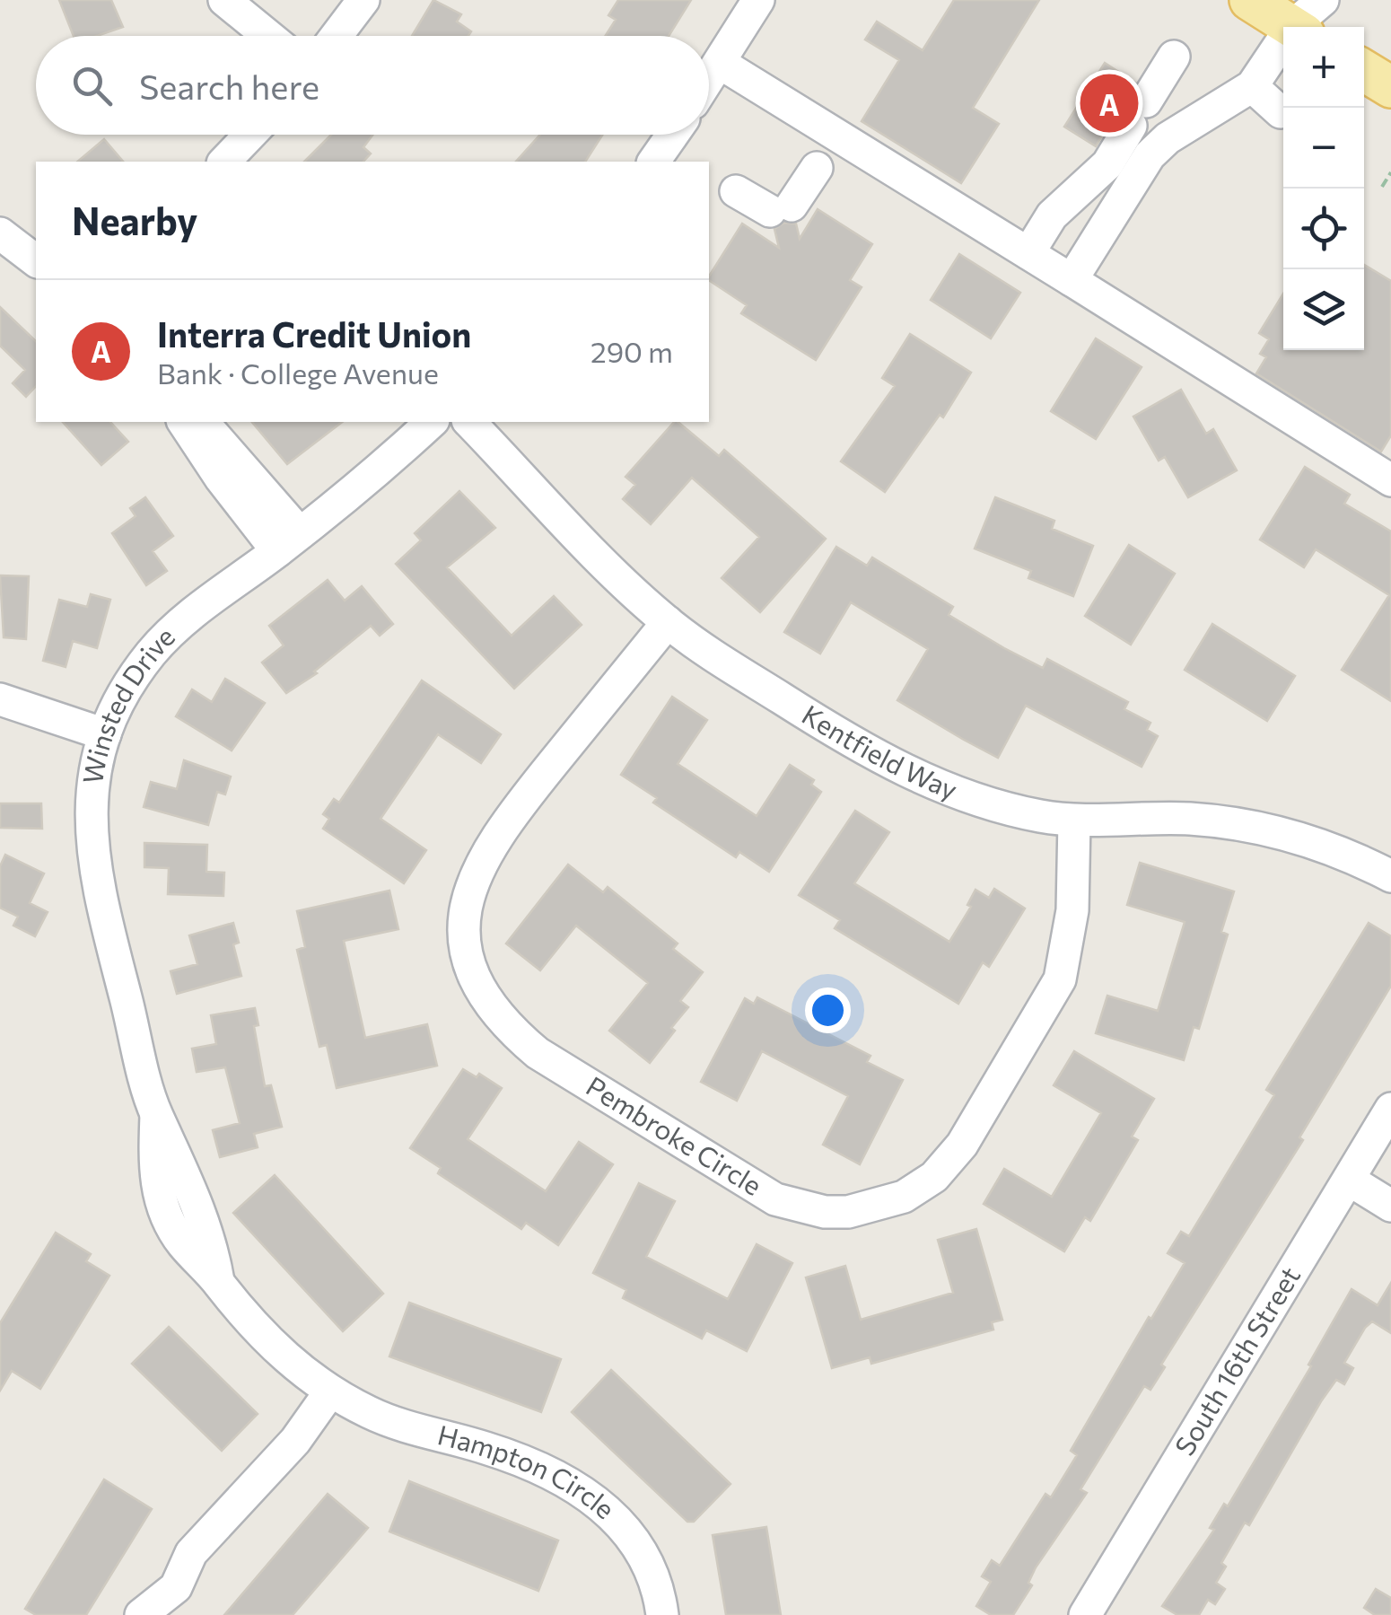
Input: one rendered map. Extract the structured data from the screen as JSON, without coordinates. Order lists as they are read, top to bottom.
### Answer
{
  "streets": {
    "street": [
      "Winsted Drive",
      "Kentfield Way",
      "Pembroke Circle",
      "South 16th Street",
      "Hampton Circle"
    ]
  },
  "crossings": [
    ["Winsted Drive", "Hampton Circle"],
    ["Kentfield Way", "Pembroke Circle"]
  ],
  "page": {
    "map_buttons": ["+", "−"],
    "search": "Search here",
    "pins": "A",
    "heading": "Nearby",
    "list": [
      {
        "mark": "A",
        "name": "Interra Credit Union",
        "note": "Bank · College Avenue",
        "value": "290 m"
      }
    ]
  }
}
